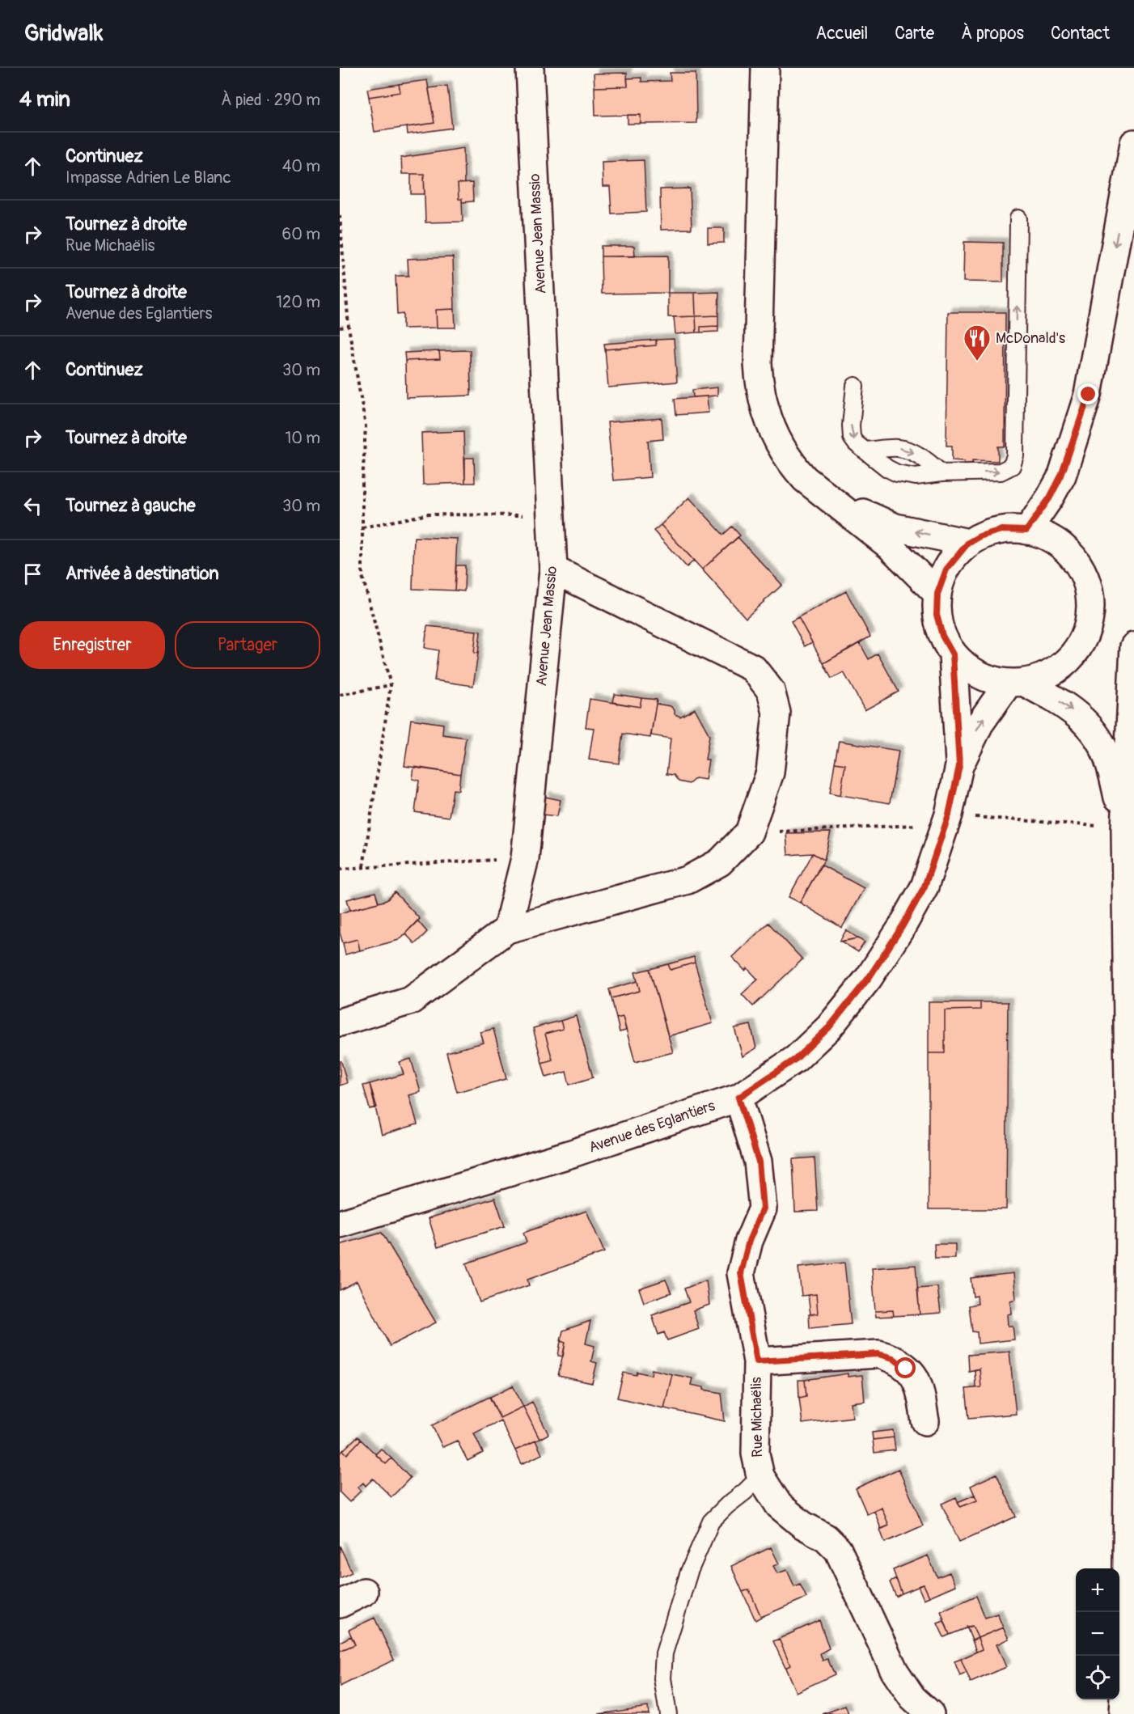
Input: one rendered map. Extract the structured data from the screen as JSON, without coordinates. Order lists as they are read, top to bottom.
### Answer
{
  "streets": {
    "street": ["Avenue Jean Massio", "Avenue des Eglantiers", "Rue Michaëlis"]
  },
  "crossings": [
    ["Avenue des Eglantiers", "Rue Michaëlis"]
  ],
  "places": {
    "restaurant": ["McDonald's"]
  },
  "page": {
    "header": "Gridwalk",
    "nav": [
      "Accueil",
      "Carte",
      "À propos",
      "Contact"
    ],
    "heading": ["4 min", "À pied · 290 m"],
    "list": [
      ["Continuez", "Impasse Adrien Le Blanc", "40 m"],
      ["Tournez à droite", "Rue Michaëlis", "60 m"],
      ["Tournez à droite", "Avenue des Eglantiers", "120 m"],
      ["Continuez", "30 m"],
      ["Tournez à droite", "10 m"],
      ["Tournez à gauche", "30 m"],
      "Arrivée à destination"
    ],
    "buttons": ["Enregistrer", "Partager"],
    "map_buttons": ["+", "−"]
  }
}
